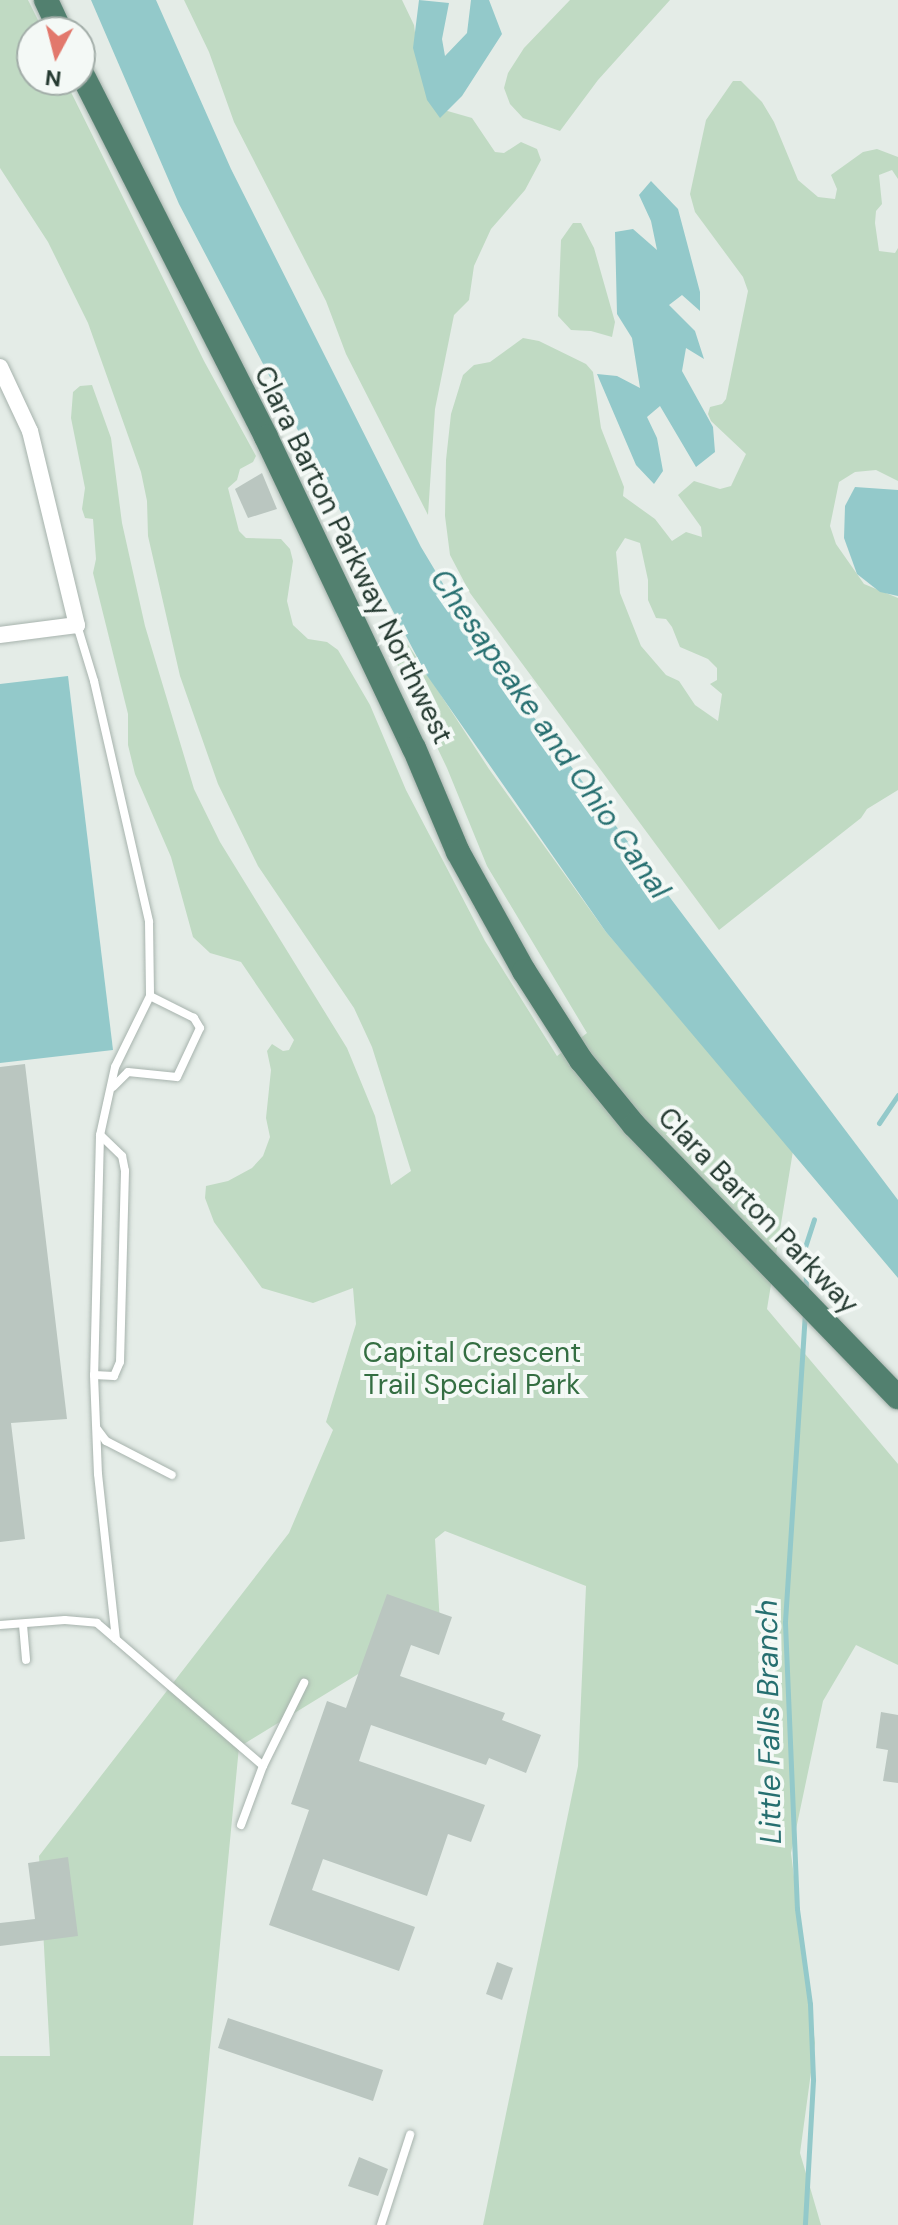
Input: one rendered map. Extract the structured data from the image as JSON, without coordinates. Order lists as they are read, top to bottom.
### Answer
{
  "streets": {
    "highway": ["Clara Barton Parkway Northwest", "Clara Barton Parkway"]
  },
  "crossings": [
    ["Clara Barton Parkway Northwest", "Clara Barton Parkway"]
  ],
  "water": ["Chesapeake and Ohio Canal", "Little Falls Branch"],
  "parks": ["Capital Crescent Trail Special Park"],
  "north": "bottom"
}
